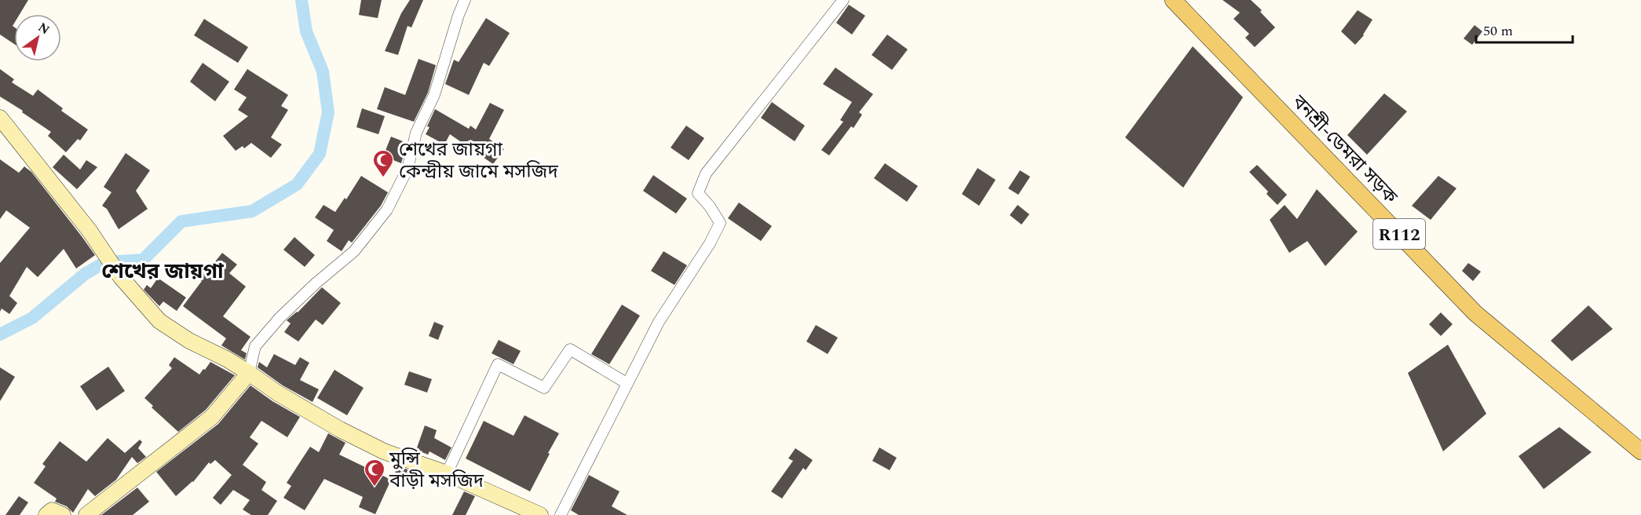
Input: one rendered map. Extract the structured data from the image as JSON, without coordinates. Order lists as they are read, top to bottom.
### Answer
{
  "streets": {
    "main road": ["বনশ্রী-ডেমরা সড়ক", "R112"]
  },
  "districts": ["শেখের জায়গা"],
  "places": {
    "mosque": ["শেখের জায়গা কেন্দ্রীয় জামে মসজিদ", "মুন্সি বাড়ী মসজিদ"]
  },
  "scale_bar": "50 m",
  "north": "top right"
}
